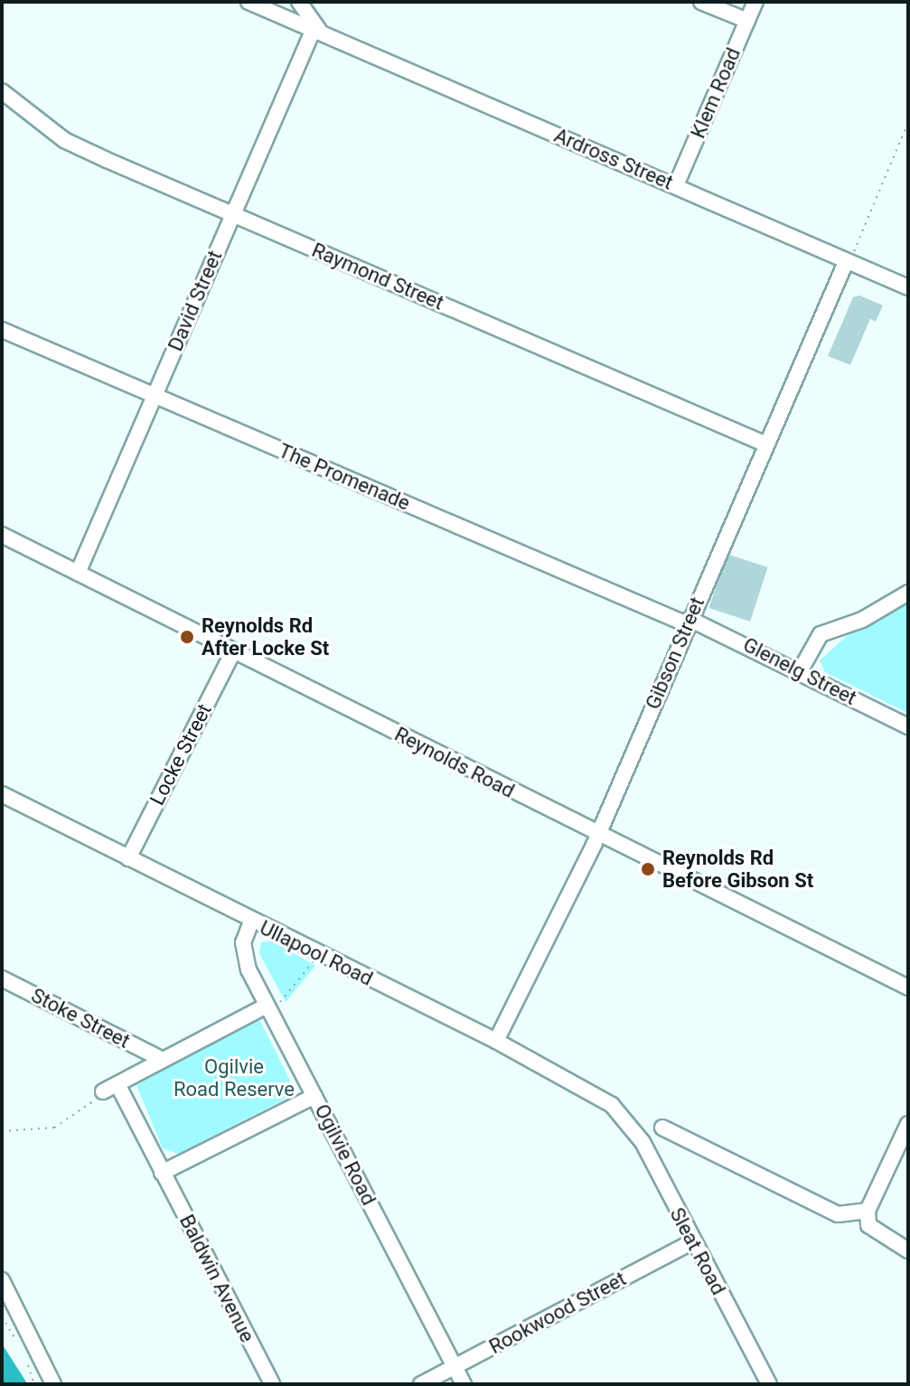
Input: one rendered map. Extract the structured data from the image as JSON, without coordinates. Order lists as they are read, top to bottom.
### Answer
{
  "streets": {
    "street": [
      "Klem Road",
      "Ardross Street",
      "Raymond Street",
      "David Street",
      "The Promenade",
      "Gibson Street",
      "Glenelg Street",
      "Locke Street",
      "Reynolds Road",
      "Ullapool Road",
      "Stoke Street",
      "Ogilvie Road",
      "Sleat Road",
      "Baldwin Avenue",
      "Rookwood Street"
    ]
  },
  "crossings": [
    ["Klem Road", "Ardross Street"],
    ["Ardross Street", "David Street"],
    ["Ardross Street", "Gibson Street"],
    ["Raymond Street", "David Street"],
    ["Raymond Street", "Gibson Street"],
    ["David Street", "The Promenade"],
    ["David Street", "Reynolds Road"],
    ["The Promenade", "Gibson Street"],
    ["The Promenade", "Glenelg Street"],
    ["Gibson Street", "Glenelg Street"],
    ["Gibson Street", "Reynolds Road"],
    ["Gibson Street", "Ullapool Road"],
    ["Locke Street", "Reynolds Road"],
    ["Locke Street", "Ullapool Road"],
    ["Ullapool Road", "Ogilvie Road"],
    ["Ullapool Road", "Sleat Road"],
    ["Ogilvie Road", "Rookwood Street"],
    ["Sleat Road", "Rookwood Street"]
  ],
  "parks": ["Ogilvie Road Reserve"],
  "places": ["Reynolds Rd After Locke St", "Reynolds Rd Before Gibson St"]
}
